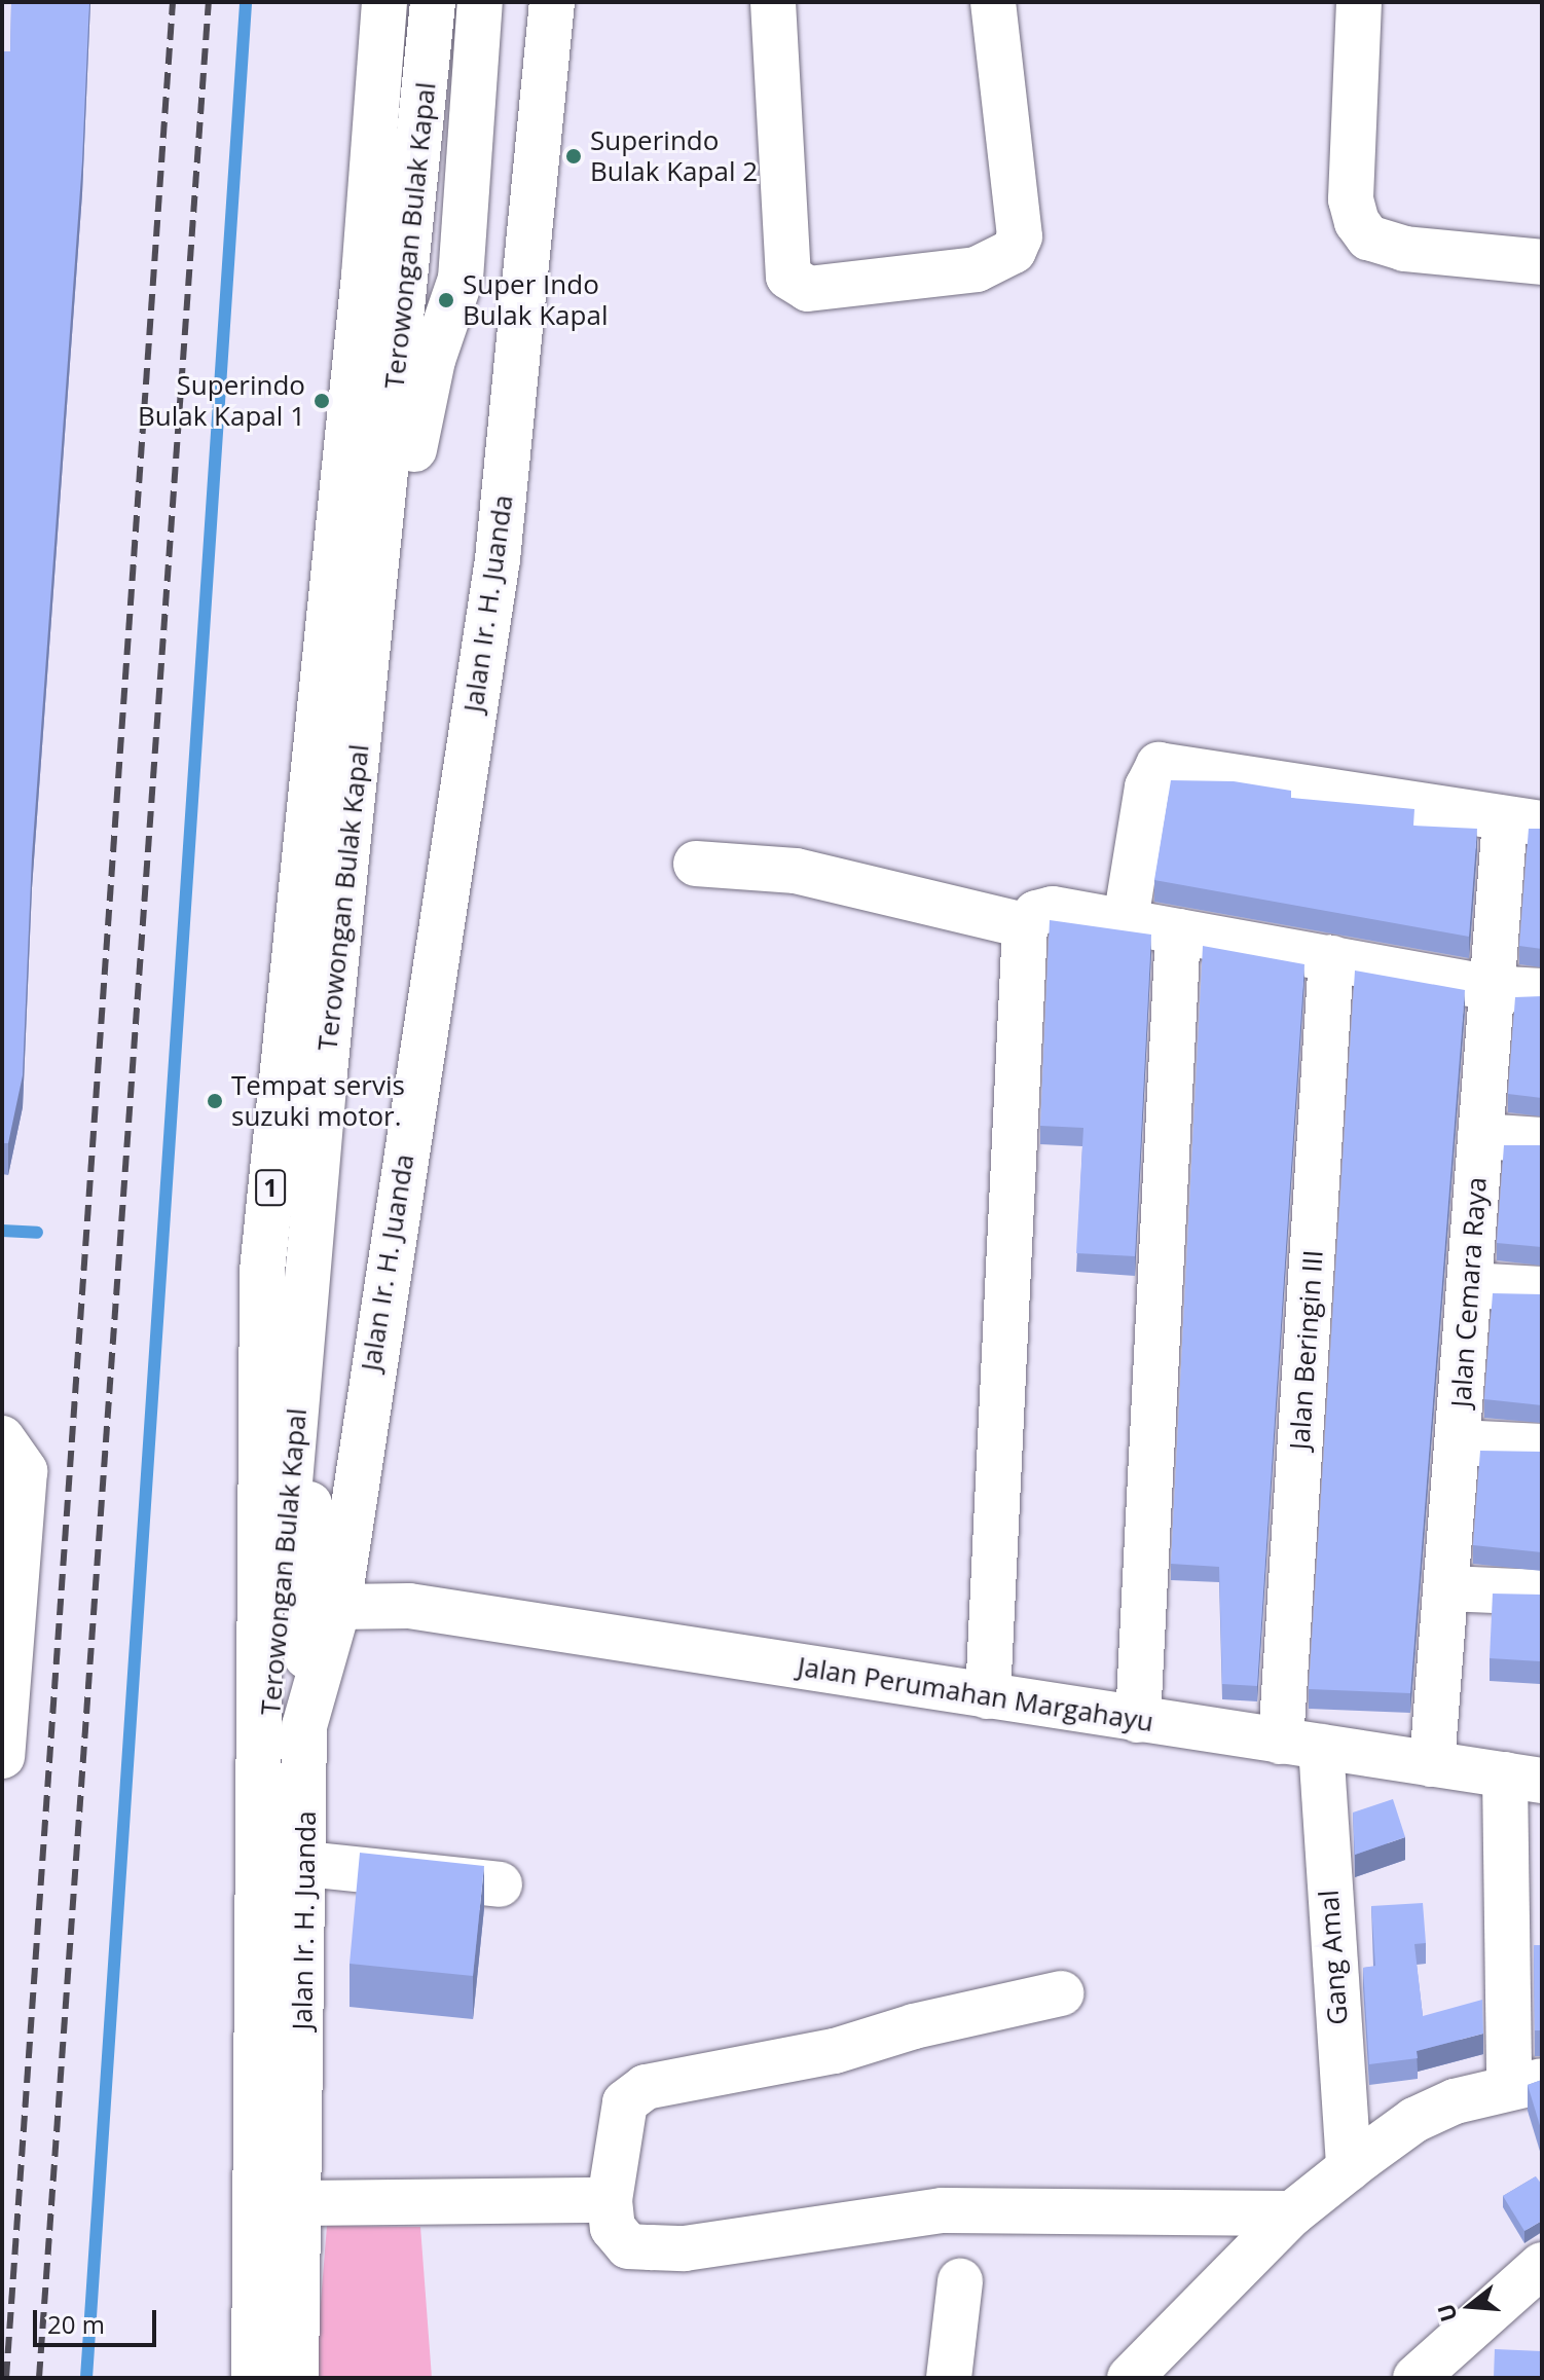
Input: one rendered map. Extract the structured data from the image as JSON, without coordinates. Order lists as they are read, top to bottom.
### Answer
{
  "streets": {
    "main road": [
      "Terowongan Bulak Kapal",
      "Jalan Ir. H. Juanda",
      "1",
      "Jalan Cemara Raya",
      "Jalan Beringin III",
      "Jalan Perumahan Margahayu",
      "Gang Amal"
    ]
  },
  "crossings": [
    ["Terowongan Bulak Kapal", "Jalan Ir. H. Juanda"],
    ["Jalan Ir. H. Juanda", "Jalan Perumahan Margahayu"],
    ["Jalan Cemara Raya", "Jalan Perumahan Margahayu"],
    ["Jalan Beringin III", "Jalan Perumahan Margahayu"],
    ["Jalan Beringin III", "Gang Amal"],
    ["Jalan Perumahan Margahayu", "Gang Amal"]
  ],
  "places": [
    "Superindo Bulak Kapal 2",
    "Super Indo Bulak Kapal",
    "Superindo Bulak Kapal 1",
    "Tempat servis suzuki motor."
  ],
  "scale_bar": "20 m",
  "north": "left"
}
